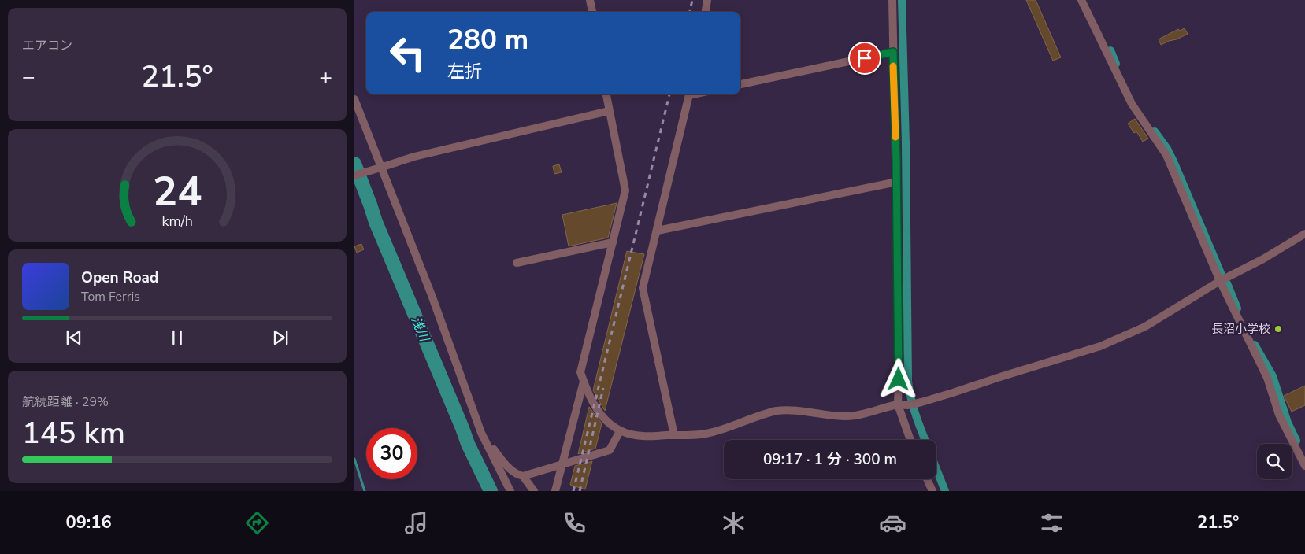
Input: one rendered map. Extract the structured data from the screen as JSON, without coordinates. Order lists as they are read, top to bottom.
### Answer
{
  "water": ["浅川"],
  "places": ["長沼小学校"],
  "page": {
    "tile": [
      "エアコン",
      ["航続距離 · 29%", "145 km"]
    ],
    "turn": ["280 m", "左折"],
    "heat": ["−", "21.5°", "+"],
    "song": ["Open Road", "Tom Ferris"],
    "limit": "30",
    "trip": "09:17 · 1 分 · 300 m",
    "tabs": ["09:16", "21.5°"],
    "gauge": ["24", "km/h"]
  }
}
